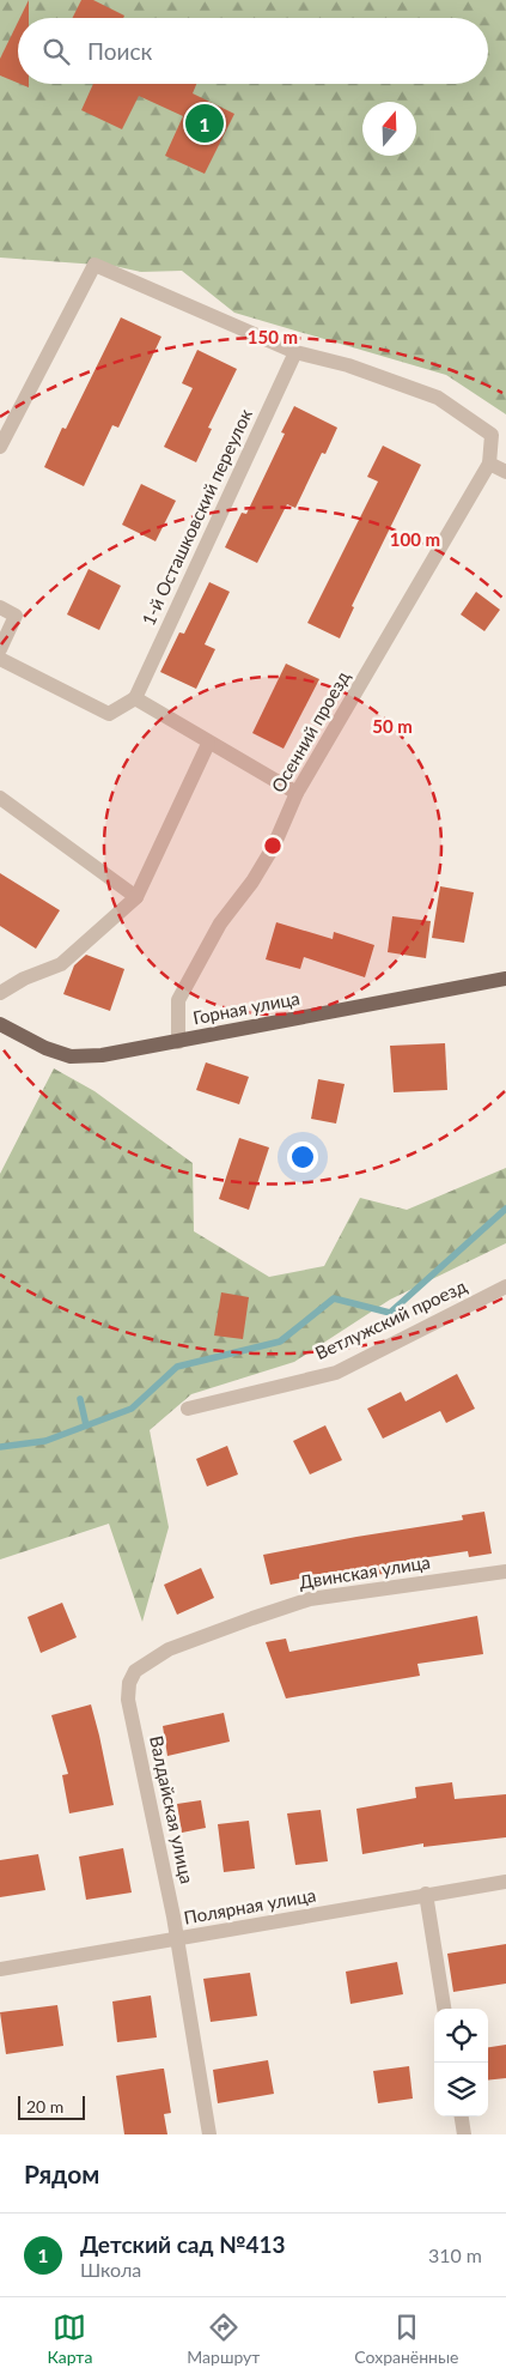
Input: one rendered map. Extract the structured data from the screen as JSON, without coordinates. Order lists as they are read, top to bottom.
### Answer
{
  "streets": {
    "main road": ["Горная улица"],
    "street": [
      "1-й Осташковский переулок",
      "Осенний проезд",
      "Ветлужский проезд",
      "Двинская улица",
      "Валдайская улица",
      "Полярная улица"
    ]
  },
  "crossings": [
    ["Осенний проезд", "Горная улица"],
    ["Двинская улица", "Валдайская улица"],
    ["Валдайская улица", "Полярная улица"]
  ],
  "scale_bar": "20 m",
  "north": "top",
  "page": {
    "search": "Поиск",
    "pins": "1",
    "scale": "20 m",
    "heading": "Рядом",
    "list": [
      {
        "mark": "1",
        "name": "Детский сад №413",
        "note": "Школа",
        "value": "310 m"
      }
    ],
    "nav": ["Карта", "Маршрут", "Сохранённые"]
  },
  "rings": ["150 m", "100 m", "50 m"]
}
